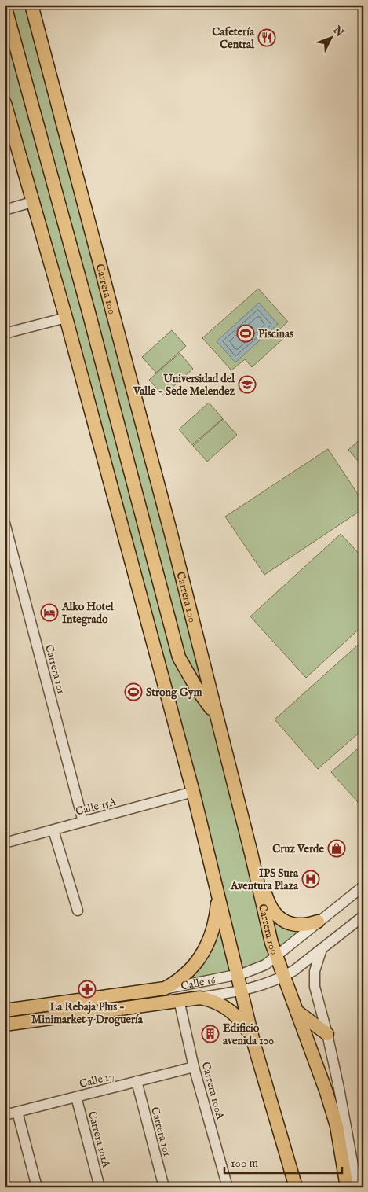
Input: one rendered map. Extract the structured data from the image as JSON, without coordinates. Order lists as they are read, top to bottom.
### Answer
{
  "streets": {
    "main road": ["Carrera 100", "Calle 16"],
    "street": [
      "Carrera 101",
      "Calle 15A",
      "Calle 17",
      "Carrera 100A",
      "Carrera 101A"
    ]
  },
  "crossings": [
    ["Carrera 100", "Calle 16"],
    ["Carrera 101", "Calle 15A"],
    ["Carrera 101", "Calle 17"],
    ["Calle 16", "Carrera 100A"],
    ["Calle 17", "Carrera 100A"],
    ["Calle 17", "Carrera 101A"]
  ],
  "places": {
    "restaurant": ["Cafetería Central"],
    "sports": ["Piscinas", "Strong Gym"],
    "school or university": ["Universidad del Valle - Sede Melendez"],
    "hotel": ["Alko Hotel Integrado"],
    "shop": ["Cruz Verde"],
    "hospital": ["IPS Sura Aventura Plaza"],
    "pharmacy": ["La Rebaja Plus - Minimarket y Droguería"],
    "building": ["Edificio avenida 100"]
  },
  "scale_bar": "100 m",
  "north": "top right"
}
